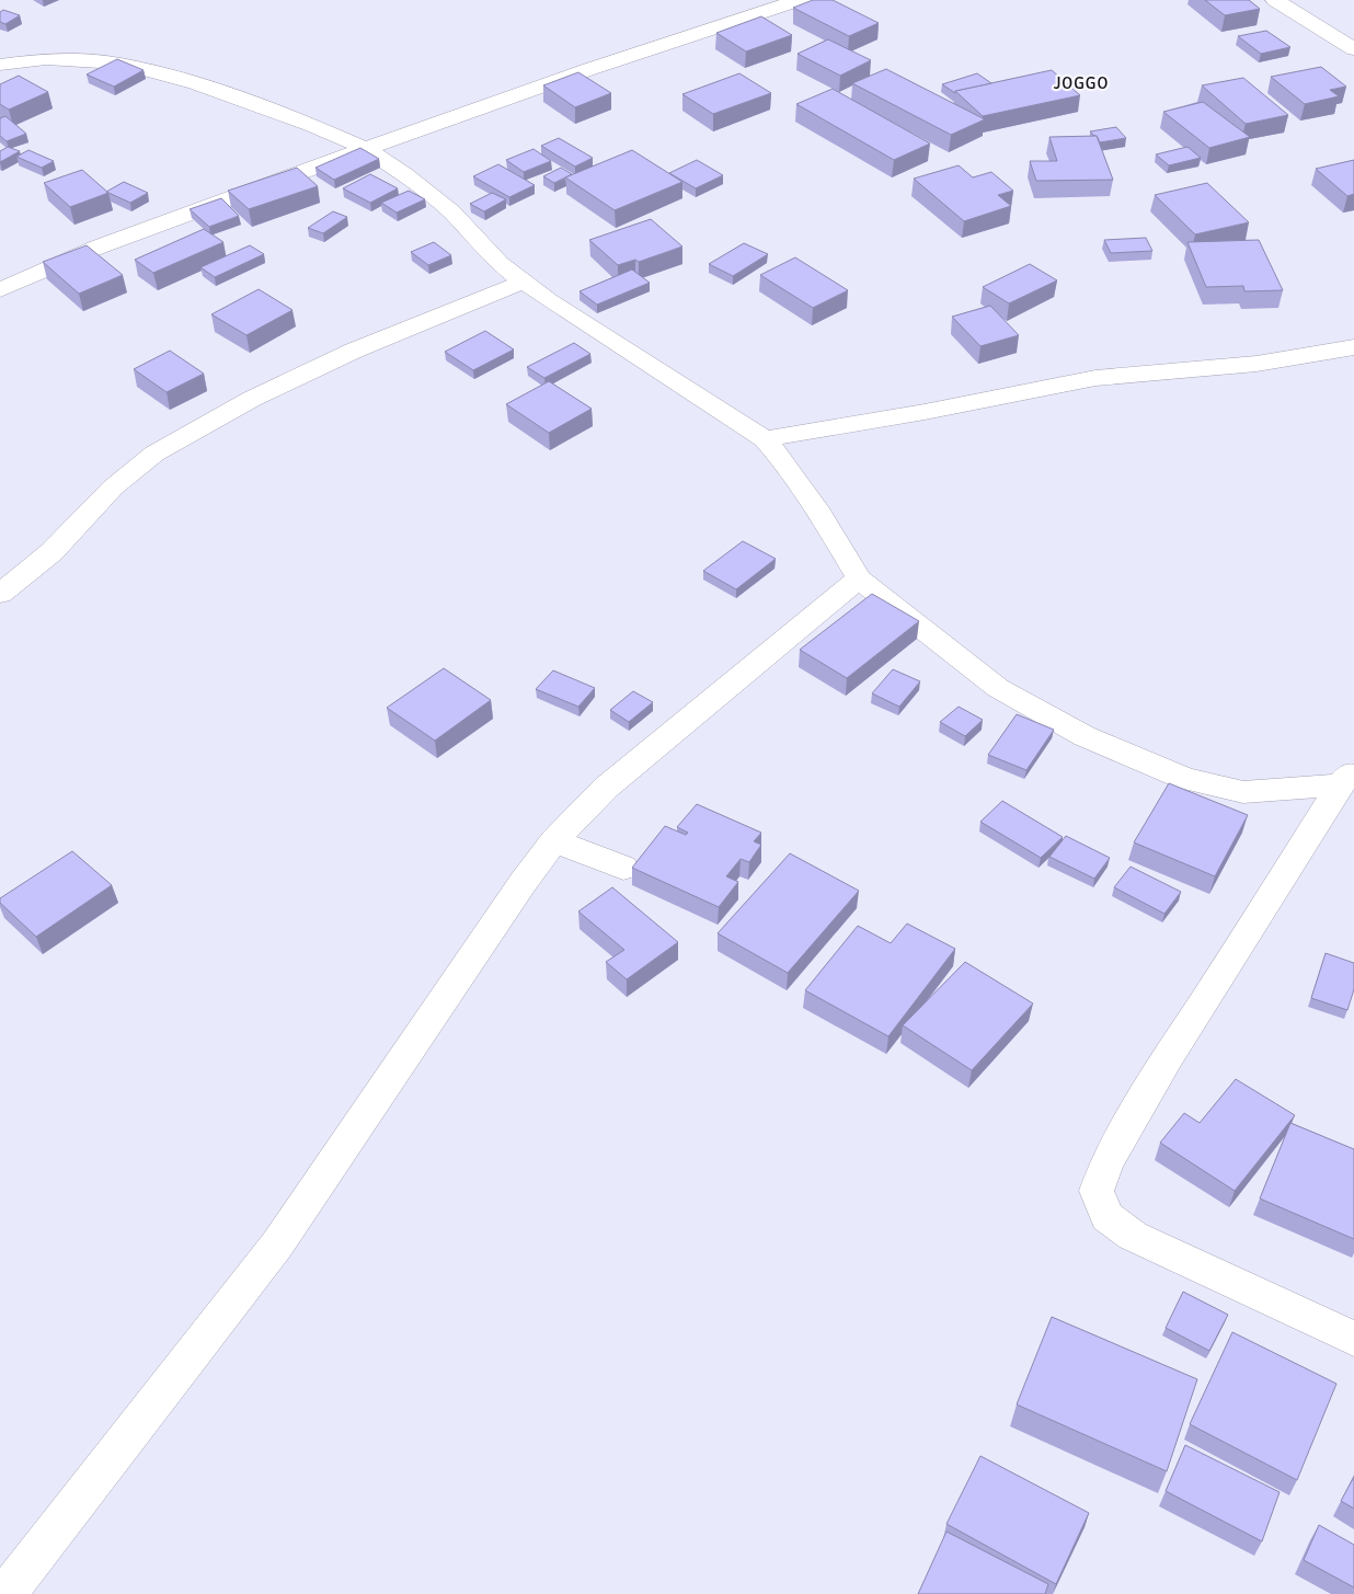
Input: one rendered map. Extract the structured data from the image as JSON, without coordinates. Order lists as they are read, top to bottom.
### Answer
{
  "districts": ["JOGGO"]
}
